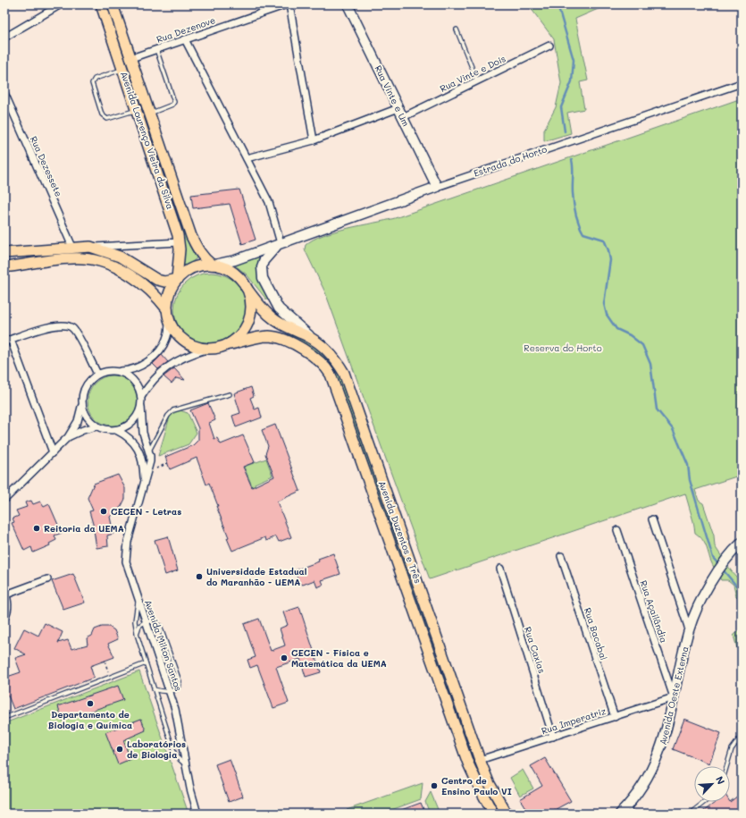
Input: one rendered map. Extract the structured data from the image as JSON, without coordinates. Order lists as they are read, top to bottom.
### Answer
{
  "streets": {
    "main road": ["Avenida Lourenço Vieira da Silva", "Avenida Duzentos e Três"],
    "street": [
      "Rua Dezenove",
      "Rua Vinte e Dois",
      "Rua Vinte e Um",
      "Estrada do Horto",
      "Rua Dezessete",
      "Rua Açailândia",
      "Rua Bacabal",
      "Avenida Milton Santos",
      "Rua Caxias",
      "Avenida Oeste Externa",
      "Rua Imperatriz"
    ]
  },
  "crossings": [
    ["Rua Dezenove", "Avenida Lourenço Vieira da Silva"],
    ["Rua Vinte e Dois", "Rua Vinte e Um"],
    ["Rua Vinte e Um", "Estrada do Horto"],
    ["Avenida Lourenço Vieira da Silva", "Estrada do Horto"],
    ["Avenida Lourenço Vieira da Silva", "Avenida Duzentos e Três"],
    ["Estrada do Horto", "Avenida Duzentos e Três"],
    ["Avenida Duzentos e Três", "Rua Imperatriz"],
    ["Rua Açailândia", "Avenida Oeste Externa"],
    ["Rua Açailândia", "Rua Imperatriz"],
    ["Rua Bacabal", "Rua Imperatriz"],
    ["Rua Caxias", "Rua Imperatriz"],
    ["Avenida Oeste Externa", "Rua Imperatriz"]
  ],
  "parks": ["Reserva do Horto"],
  "places": [
    "CECEN - Letras",
    "Reitoria da UEMA",
    "Universidade Estadual do Maranhão - UEMA",
    "CECEN - Física e Matemática da UEMA",
    "Departamento de Biologia e Química",
    "Laboratórios de Biologia",
    "Centro de Ensino Paulo VI"
  ],
  "north": "top right"
}
